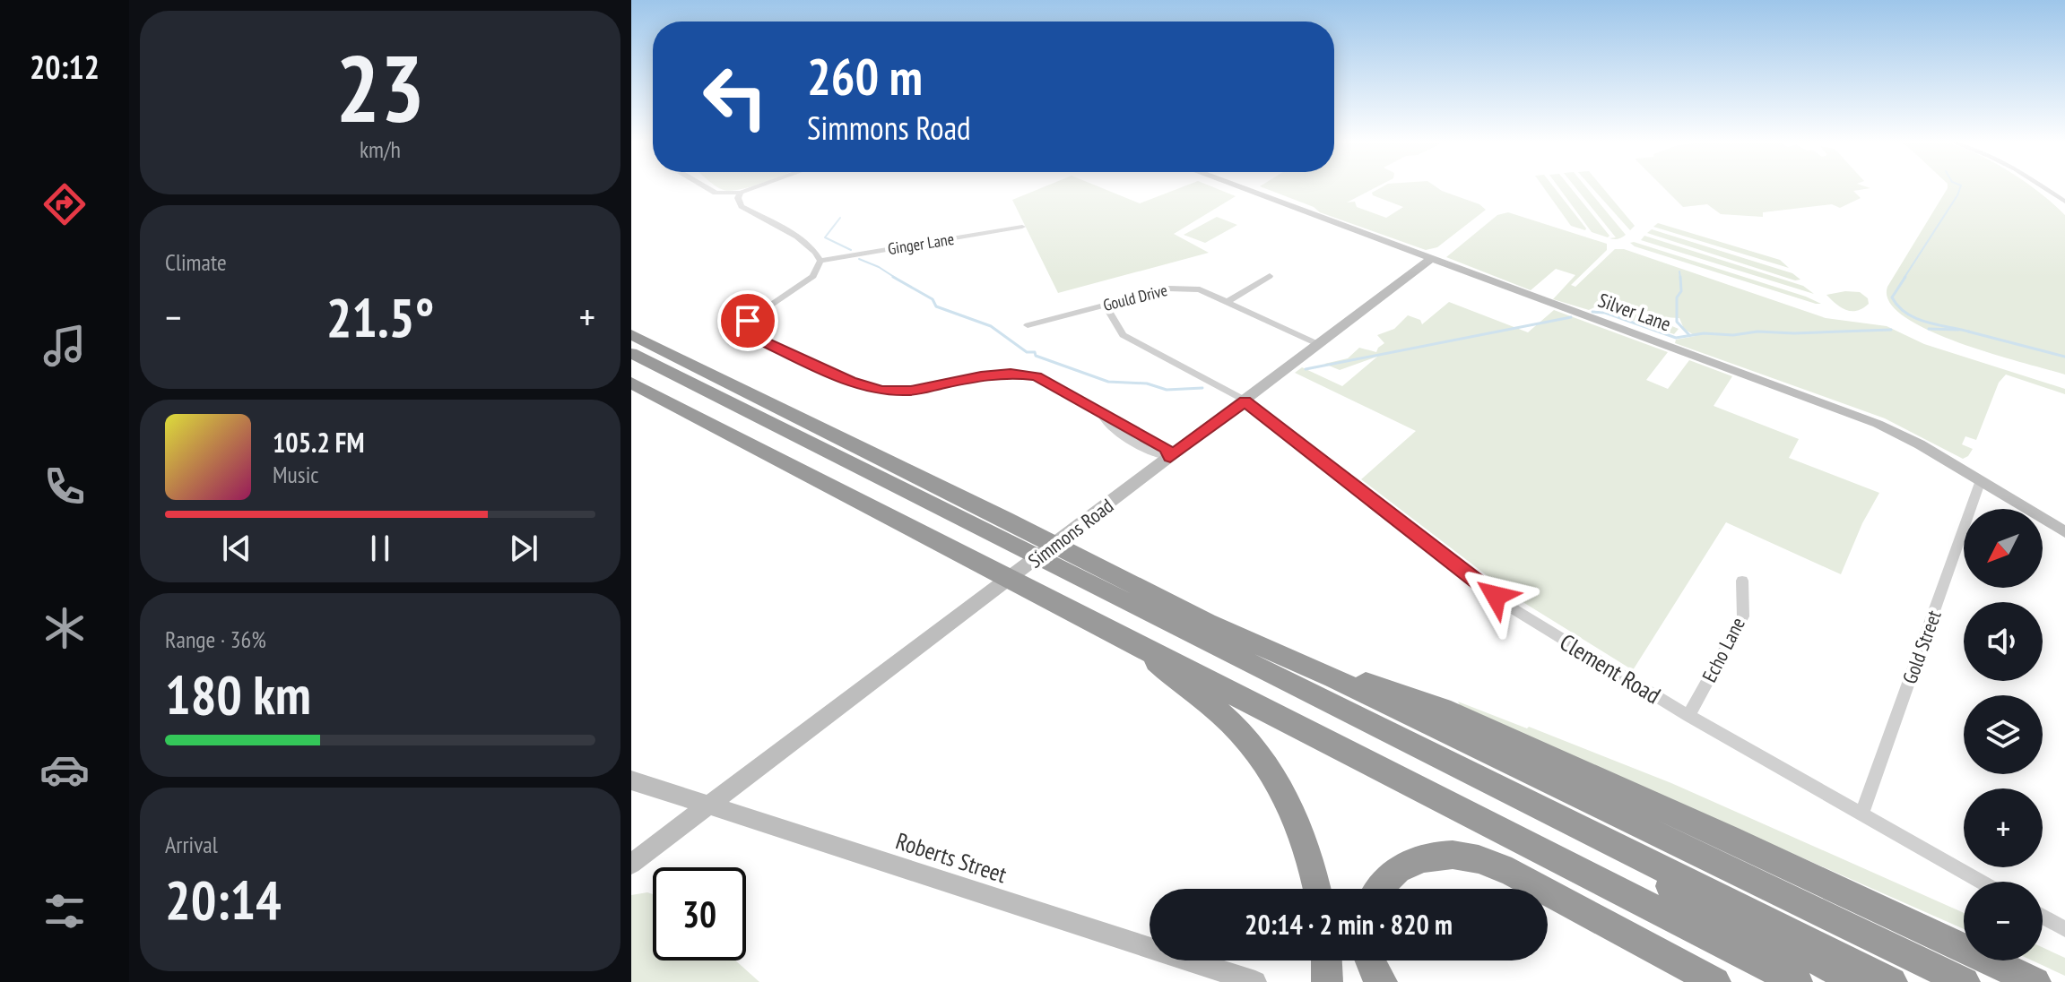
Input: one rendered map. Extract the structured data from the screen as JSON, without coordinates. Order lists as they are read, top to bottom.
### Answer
{
  "streets": {
    "main road": ["Silver Lane", "Simmons Road", "Roberts Street"],
    "street": [
      "Ginger Lane",
      "Gould Drive",
      "Gold Street",
      "Echo Lane",
      "Clement Road"
    ]
  },
  "crossings": [
    ["Gould Drive", "Simmons Road"],
    ["Gould Drive", "Clement Road"],
    ["Silver Lane", "Simmons Road"],
    ["Silver Lane", "Gold Street"],
    ["Simmons Road", "Clement Road"],
    ["Simmons Road", "Roberts Street"],
    ["Gold Street", "Clement Road"],
    ["Echo Lane", "Clement Road"]
  ],
  "north": "bottom left",
  "page": {
    "tabs": "20:12",
    "tile": [
      ["23", "km/h"],
      "Climate",
      ["Range · 36%", "180 km"],
      ["Arrival", "20:14"]
    ],
    "turn": ["260 m", "Simmons Road"],
    "heat": ["−", "21.5°", "+"],
    "song": ["105.2 FM", "Music"],
    "map_buttons": ["+", "−"],
    "limit": "30",
    "trip": "20:14 · 2 min · 820 m"
  }
}
